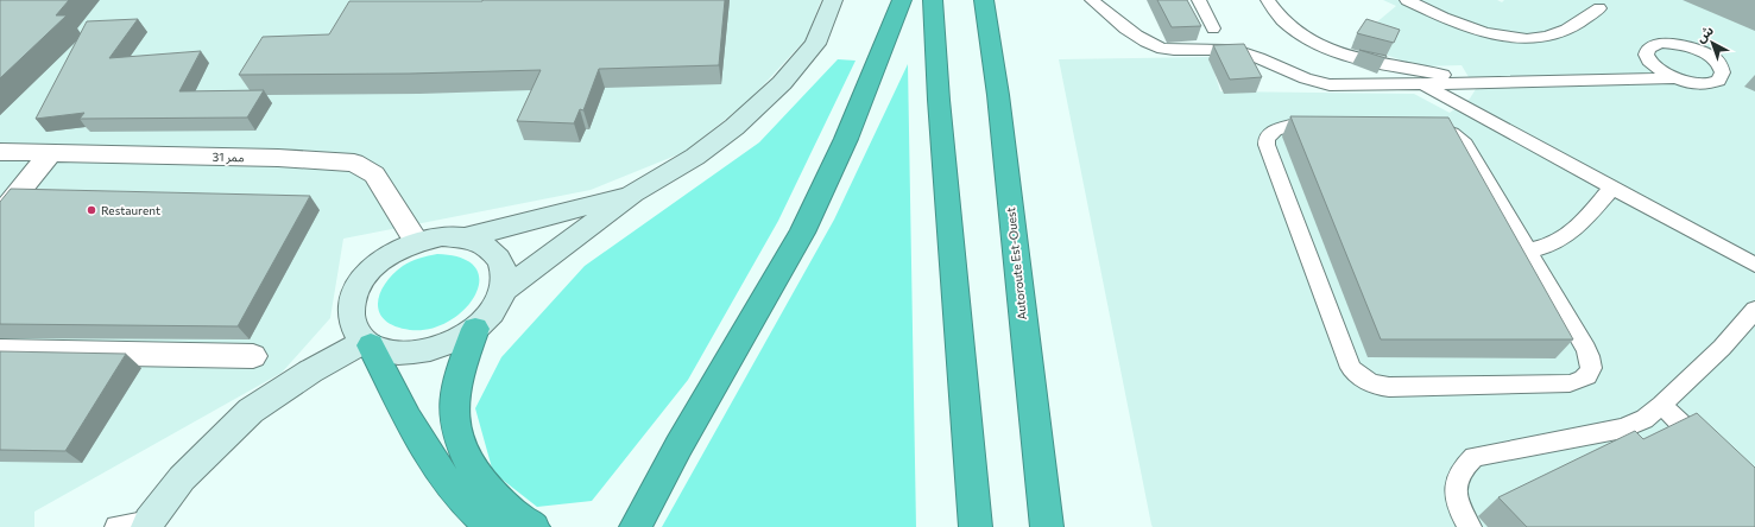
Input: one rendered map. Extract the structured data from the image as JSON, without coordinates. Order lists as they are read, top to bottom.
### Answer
{
  "streets": {
    "highway": ["Autoroute Est-Ouest"],
    "street": ["ممر 31"]
  },
  "places": ["Restaurent"],
  "north": "top left"
}
